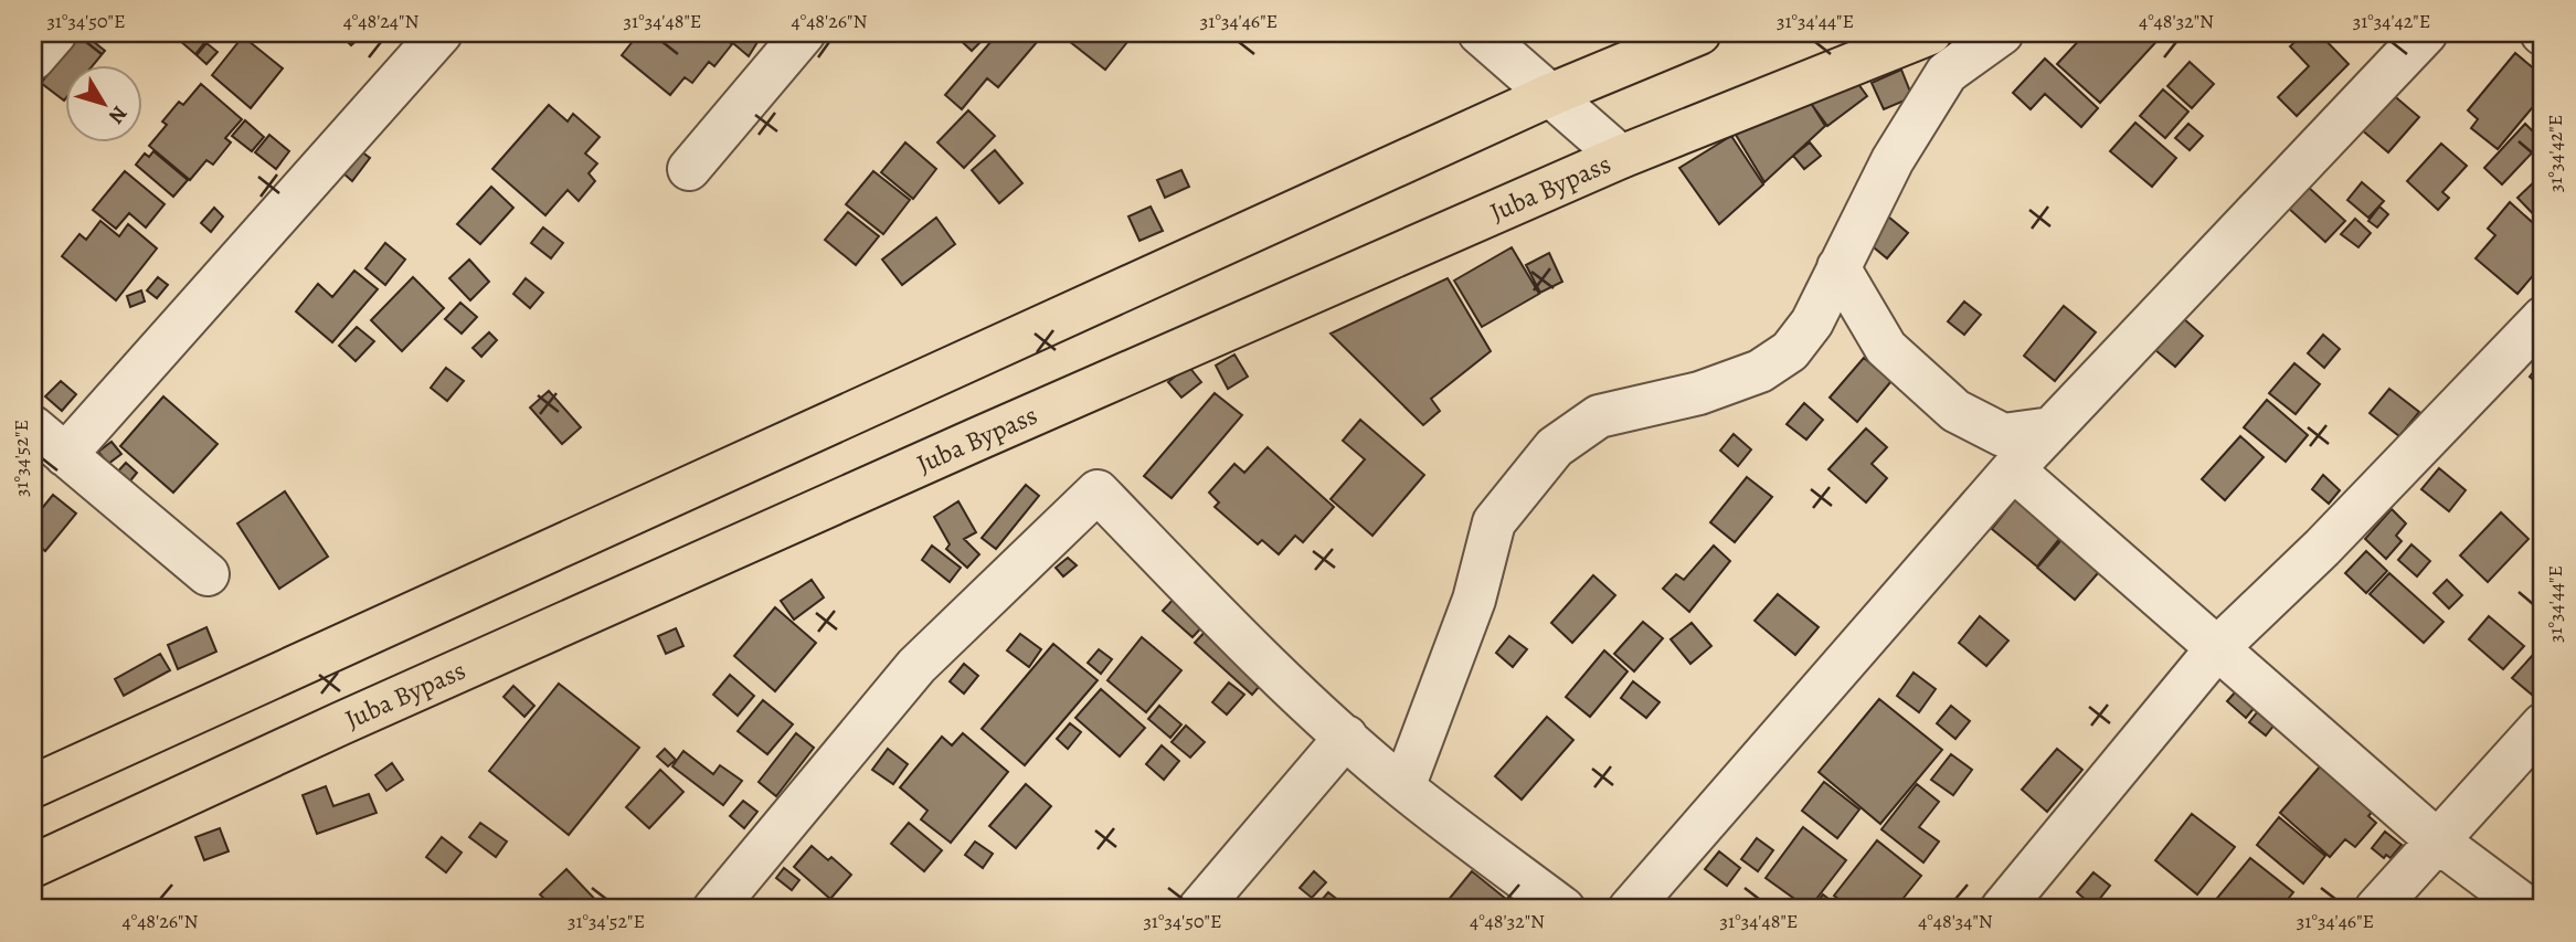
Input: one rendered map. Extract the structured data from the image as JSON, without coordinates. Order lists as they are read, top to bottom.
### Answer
{
  "streets": {
    "main road": ["Juba Bypass"]
  },
  "north": "bottom right",
  "coordinates": [
    "31°34'50\"E",
    "4°48'24\"N",
    "31°34'48\"E",
    "4°48'26\"N",
    "31°34'46\"E",
    "31°34'44\"E",
    "4°48'32\"N",
    "31°34'42\"E",
    "31°34'52\"E",
    "4°48'34\"N"
  ]
}
